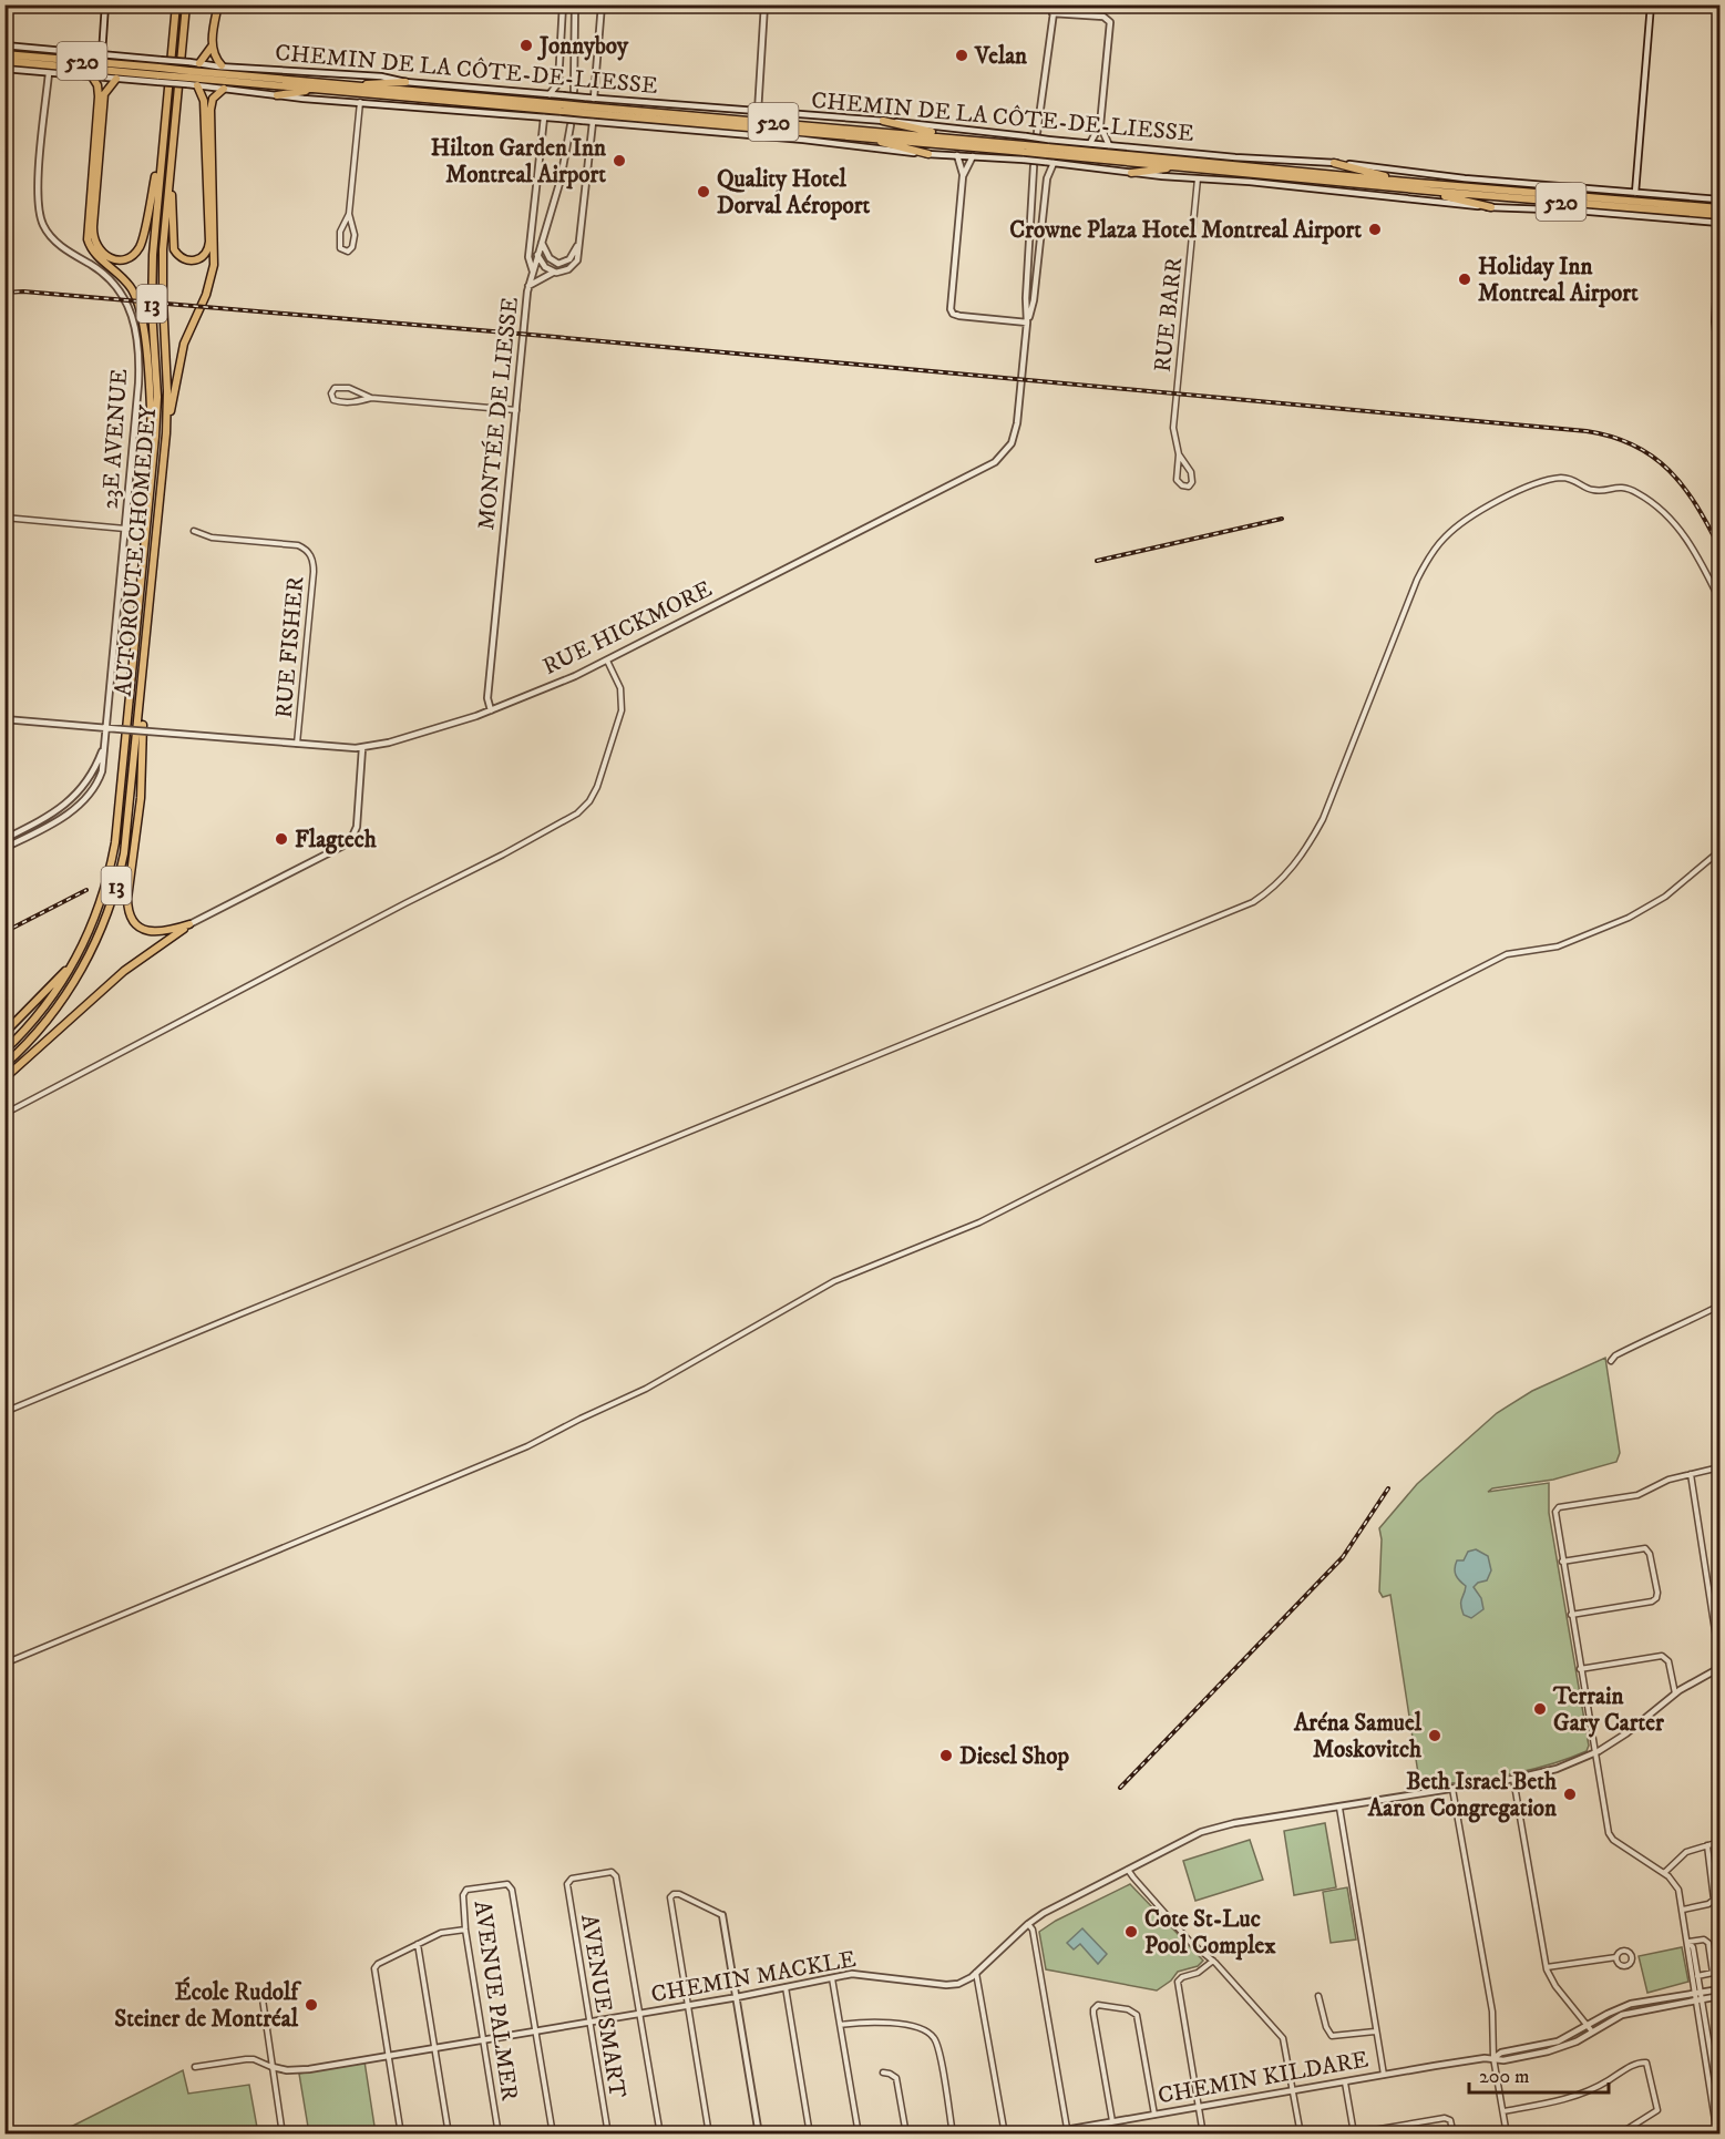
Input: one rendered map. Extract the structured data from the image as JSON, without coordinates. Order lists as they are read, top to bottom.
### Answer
{
  "streets": {
    "highway": [
      "520",
      "CHEMIN DE LA CÔTE-DE-LIESSE",
      "13",
      "AUTOROUTE CHOMEDEY"
    ],
    "street": [
      "RUE BARR",
      "MONTÉE DE LIESSE",
      "23E AVENUE",
      "RUE HICKMORE",
      "RUE FISHER",
      "CHEMIN MACKLE",
      "AVENUE PALMER",
      "AVENUE SMART",
      "CHEMIN KILDARE"
    ]
  },
  "crossings": [
    ["520", "CHEMIN DE LA CÔTE-DE-LIESSE"],
    ["CHEMIN DE LA CÔTE-DE-LIESSE", "RUE BARR"],
    ["MONTÉE DE LIESSE", "RUE HICKMORE"],
    ["23E AVENUE", "RUE HICKMORE"],
    ["RUE HICKMORE", "RUE FISHER"],
    ["CHEMIN MACKLE", "AVENUE PALMER"],
    ["CHEMIN MACKLE", "AVENUE SMART"]
  ],
  "places": [
    "Jonnyboy",
    "Velan",
    "Hilton Garden Inn Montreal Airport",
    "Quality Hotel Dorval Aéroport",
    "Crowne Plaza Hotel Montreal Airport",
    "Holiday Inn Montreal Airport",
    "Flagtech",
    "Terrain Gary Carter",
    "Aréna Samuel Moskovitch",
    "Diesel Shop",
    "Beth Israel Beth Aaron Congregation",
    "Cote St-Luc Pool Complex",
    "École Rudolf Steiner de Montréal"
  ],
  "scale_bar": "200 m"
}
